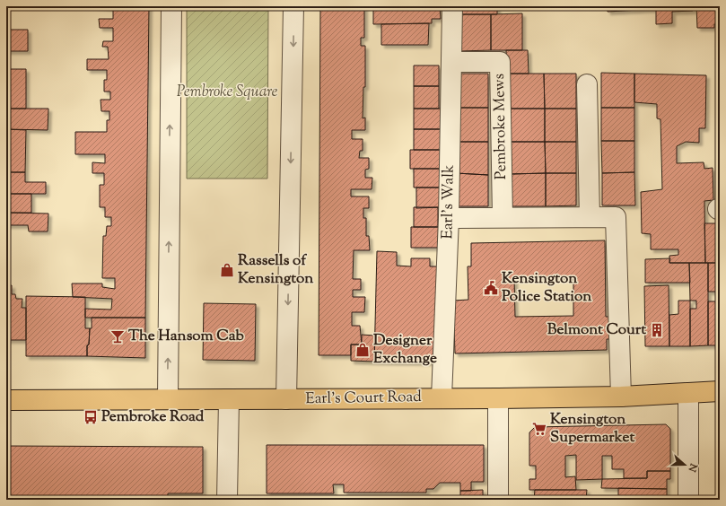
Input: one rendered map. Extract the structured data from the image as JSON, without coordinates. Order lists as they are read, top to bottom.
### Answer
{
  "streets": {
    "main road": ["Earl's Court Road"],
    "street": ["Pembroke Mews", "Earl's Walk"]
  },
  "crossings": [
    ["Pembroke Mews", "Earl's Walk"],
    ["Earl's Walk", "Earl's Court Road"]
  ],
  "parks": ["Pembroke Square"],
  "places": {
    "shop": ["Rassells of Kensington", "Designer Exchange"],
    "public building": ["Kensington Police Station"],
    "building": ["Belmont Court"],
    "bar": ["The Hansom Cab"],
    "bus stop": ["Pembroke Road"],
    "supermarket": ["Kensington Supermarket"]
  },
  "north": "right"
}
